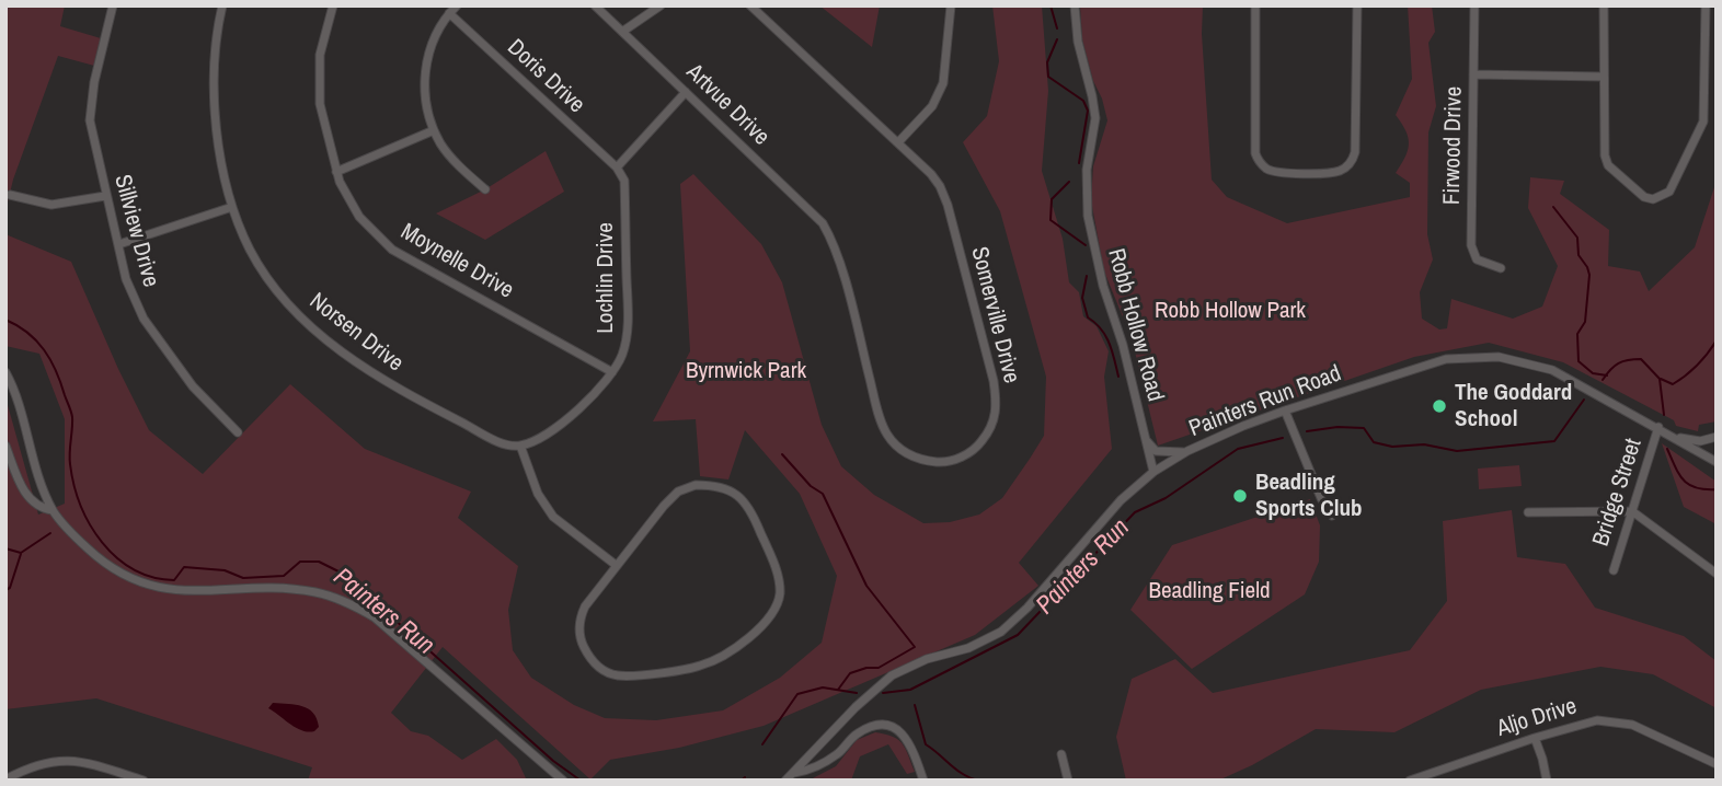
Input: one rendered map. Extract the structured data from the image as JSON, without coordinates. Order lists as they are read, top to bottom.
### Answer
{
  "streets": {
    "street": [
      "Doris Drive",
      "Artvue Drive",
      "Firwood Drive",
      "Sillview Drive",
      "Moynelle Drive",
      "Lochlin Drive",
      "Somerville Drive",
      "Robb Hollow Road",
      "Norsen Drive",
      "Painters Run Road",
      "Bridge Street",
      "Aljo Drive"
    ]
  },
  "crossings": [
    ["Doris Drive", "Lochlin Drive"],
    ["Artvue Drive", "Somerville Drive"],
    ["Moynelle Drive", "Lochlin Drive"],
    ["Lochlin Drive", "Norsen Drive"],
    ["Robb Hollow Road", "Painters Run Road"],
    ["Painters Run Road", "Bridge Street"]
  ],
  "water": ["Painters Run"],
  "parks": ["Robb Hollow Park", "Byrnwick Park", "Beadling Field"],
  "places": ["The Goddard School", "Beadling Sports Club"]
}
